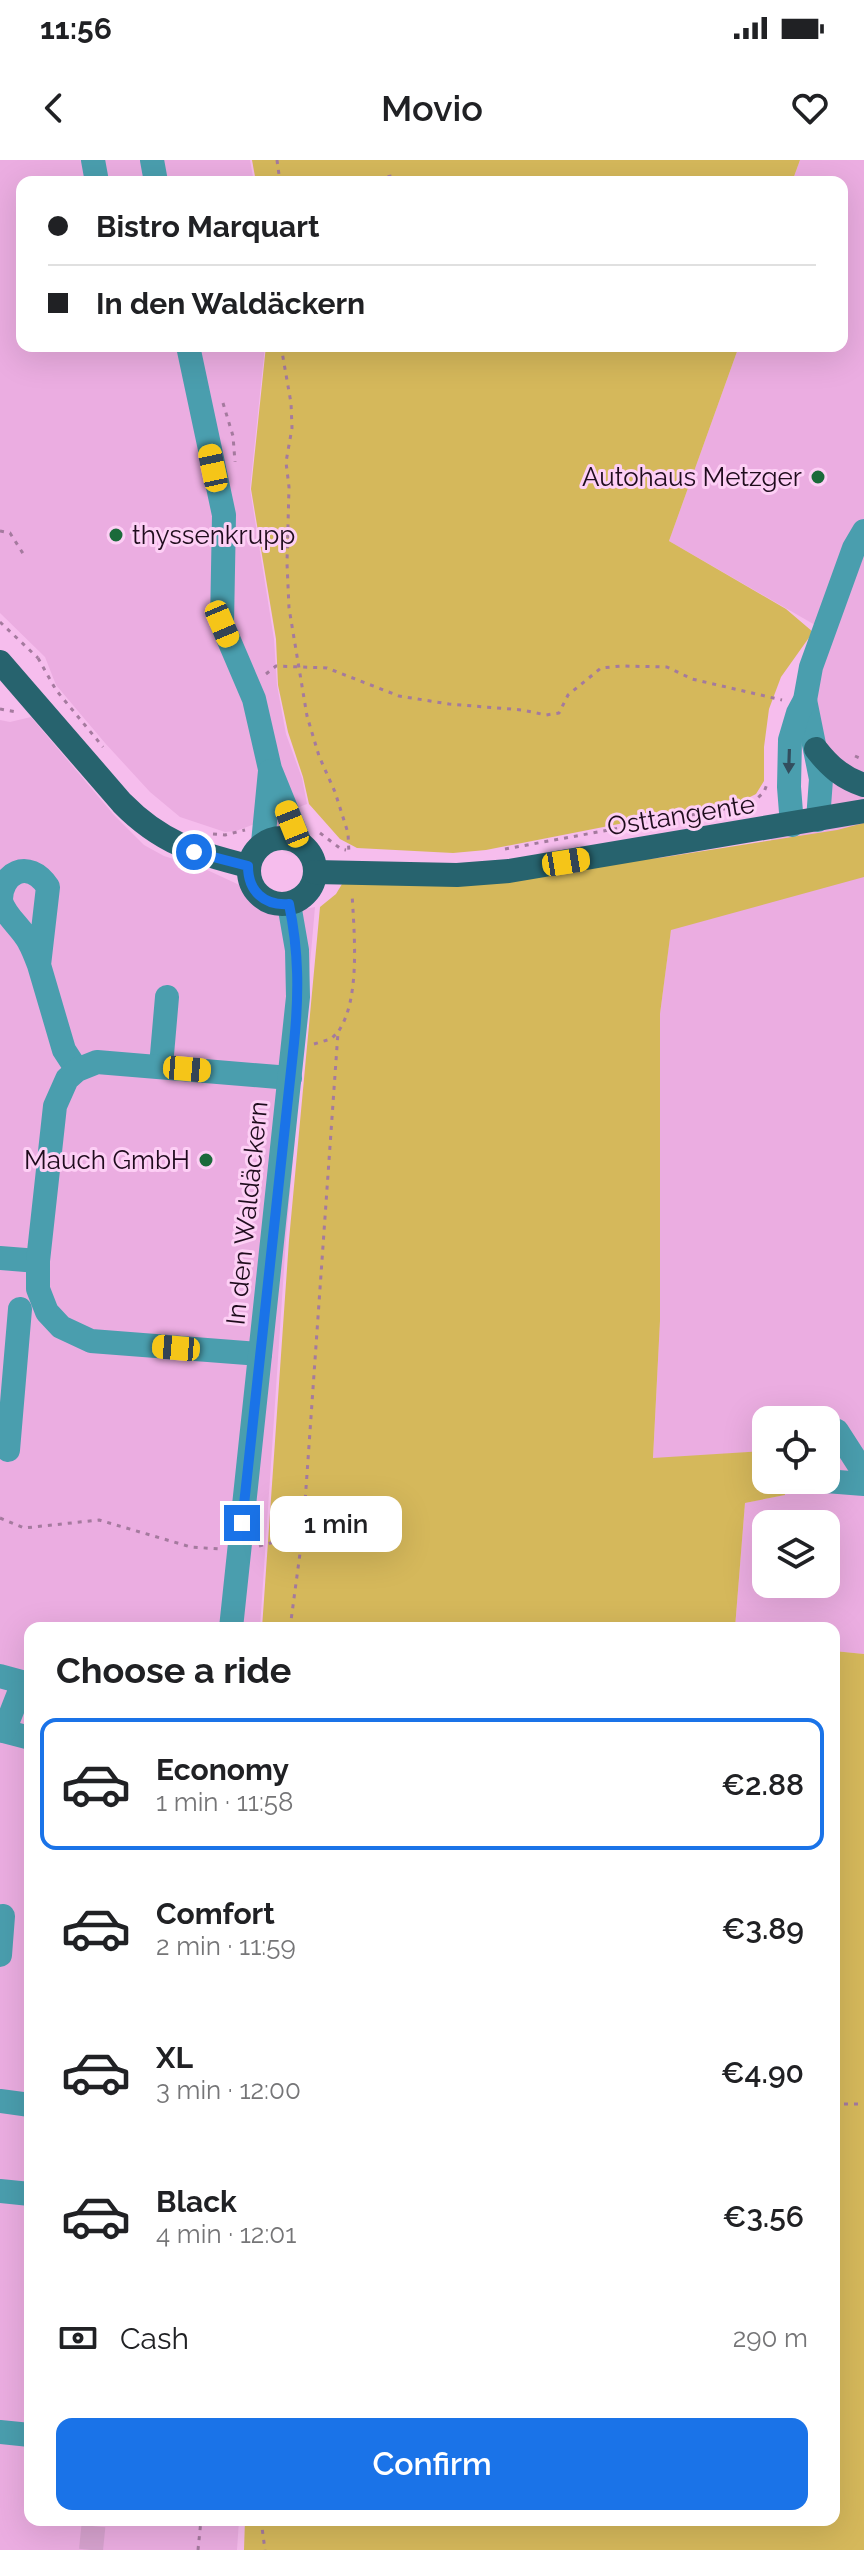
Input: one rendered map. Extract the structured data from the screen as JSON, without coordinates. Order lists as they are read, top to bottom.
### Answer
{
  "streets": {
    "main road": ["Osttangente"],
    "street": ["In den Waldäckern"]
  },
  "crossings": [
    ["Osttangente", "In den Waldäckern"]
  ],
  "places": ["Autohaus Metzger", "thyssenkrupp", "Mauch GmbH"],
  "page": {
    "status": "11:56",
    "header": "Movio",
    "banner": ["Bistro Marquart", "In den Waldäckern"],
    "bubble": "1 min",
    "heading": "Choose a ride",
    "list": [
      {
        "name": "Economy",
        "note": "1 min · 11:58",
        "value": "€2.88"
      },
      {
        "name": "Comfort",
        "note": "2 min · 11:59",
        "value": "€3.89"
      },
      {
        "name": "XL",
        "note": "3 min · 12:00",
        "value": "€4.90"
      },
      {
        "name": "Black",
        "note": "4 min · 12:01",
        "value": "€3.56"
      }
    ],
    "pay": ["Cash", "290 m"],
    "buttons": "Confirm"
  }
}
